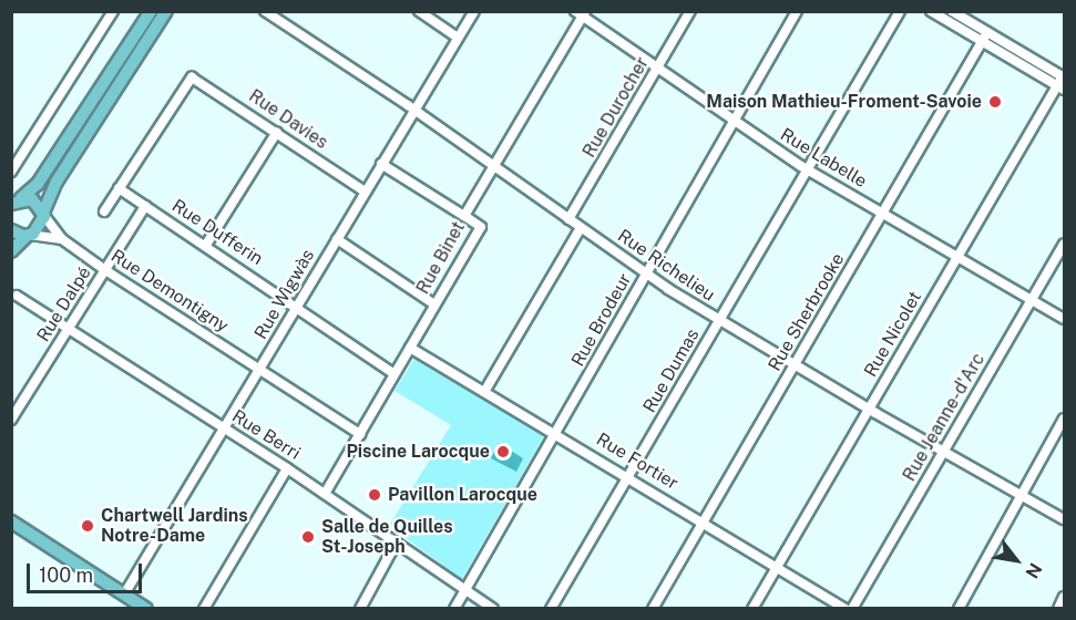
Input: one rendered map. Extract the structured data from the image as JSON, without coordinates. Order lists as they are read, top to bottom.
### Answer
{
  "streets": {
    "street": [
      "Rue Durocher",
      "Rue Davies",
      "Rue Labelle",
      "Rue Dufferin",
      "Rue Binet",
      "Rue Richelieu",
      "Rue Demontigny",
      "Rue Wìgwàs",
      "Rue Dalpé",
      "Rue Sherbrooke",
      "Rue Brodeur",
      "Rue Nicolet",
      "Rue Dumas",
      "Rue Jeanne-d'Arc",
      "Rue Berri",
      "Rue Fortier"
    ]
  },
  "crossings": [
    ["Rue Durocher", "Rue Labelle"],
    ["Rue Durocher", "Rue Richelieu"],
    ["Rue Davies", "Rue Dufferin"],
    ["Rue Davies", "Rue Wìgwàs"],
    ["Rue Labelle", "Rue Binet"],
    ["Rue Labelle", "Rue Sherbrooke"],
    ["Rue Labelle", "Rue Brodeur"],
    ["Rue Labelle", "Rue Nicolet"],
    ["Rue Labelle", "Rue Dumas"],
    ["Rue Labelle", "Rue Jeanne-d'Arc"],
    ["Rue Dufferin", "Rue Binet"],
    ["Rue Dufferin", "Rue Wìgwàs"],
    ["Rue Dufferin", "Rue Dalpé"],
    ["Rue Binet", "Rue Richelieu"],
    ["Rue Binet", "Rue Demontigny"],
    ["Rue Binet", "Rue Berri"],
    ["Rue Binet", "Rue Fortier"],
    ["Rue Richelieu", "Rue Wìgwàs"],
    ["Rue Richelieu", "Rue Sherbrooke"],
    ["Rue Richelieu", "Rue Brodeur"],
    ["Rue Richelieu", "Rue Nicolet"],
    ["Rue Richelieu", "Rue Dumas"],
    ["Rue Richelieu", "Rue Jeanne-d'Arc"],
    ["Rue Demontigny", "Rue Wìgwàs"],
    ["Rue Demontigny", "Rue Dalpé"],
    ["Rue Wìgwàs", "Rue Berri"],
    ["Rue Dalpé", "Rue Berri"],
    ["Rue Sherbrooke", "Rue Fortier"],
    ["Rue Brodeur", "Rue Berri"],
    ["Rue Brodeur", "Rue Fortier"],
    ["Rue Nicolet", "Rue Fortier"],
    ["Rue Dumas", "Rue Fortier"]
  ],
  "places": [
    "Maison Mathieu-Froment-Savoie",
    "Piscine Larocque",
    "Pavillon Larocque",
    "Chartwell Jardins Notre-Dame",
    "Salle de Quilles St-Joseph"
  ],
  "scale_bar": "100 m",
  "north": "bottom right"
}
